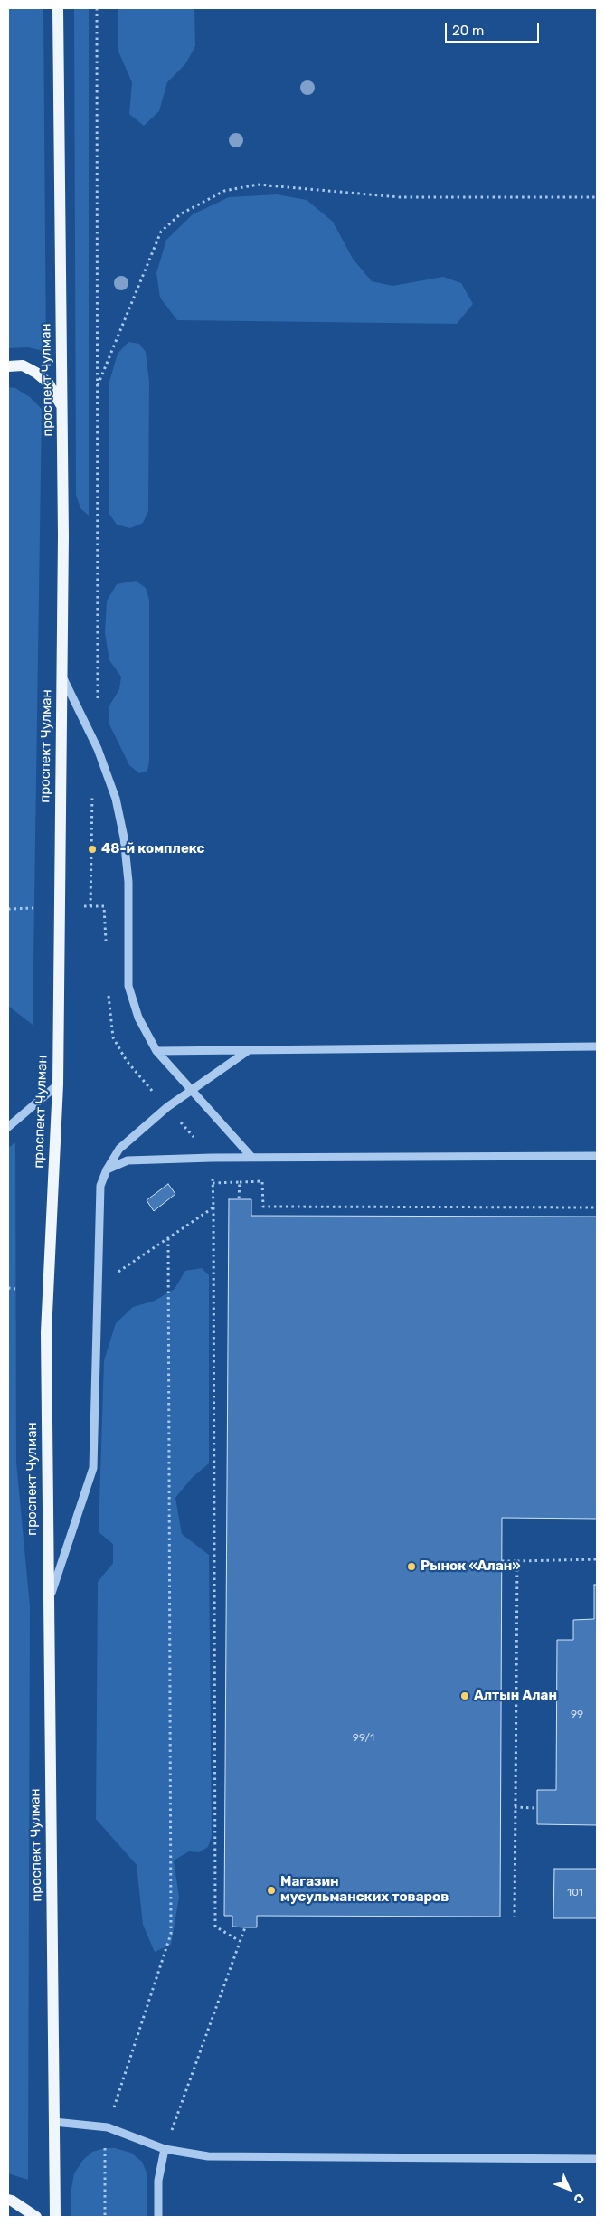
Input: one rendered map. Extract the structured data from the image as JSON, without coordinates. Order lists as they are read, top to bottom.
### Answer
{
  "streets": {
    "main road": ["проспект Чулман"]
  },
  "places": [
    "48-й комплекс",
    "Рынок «Алан»",
    "Алтын Алан",
    "Магазин мусульманских товаров"
  ],
  "house_numbers": ["99", "99/1", "101"],
  "scale_bar": "20 m",
  "north": "bottom right"
}
